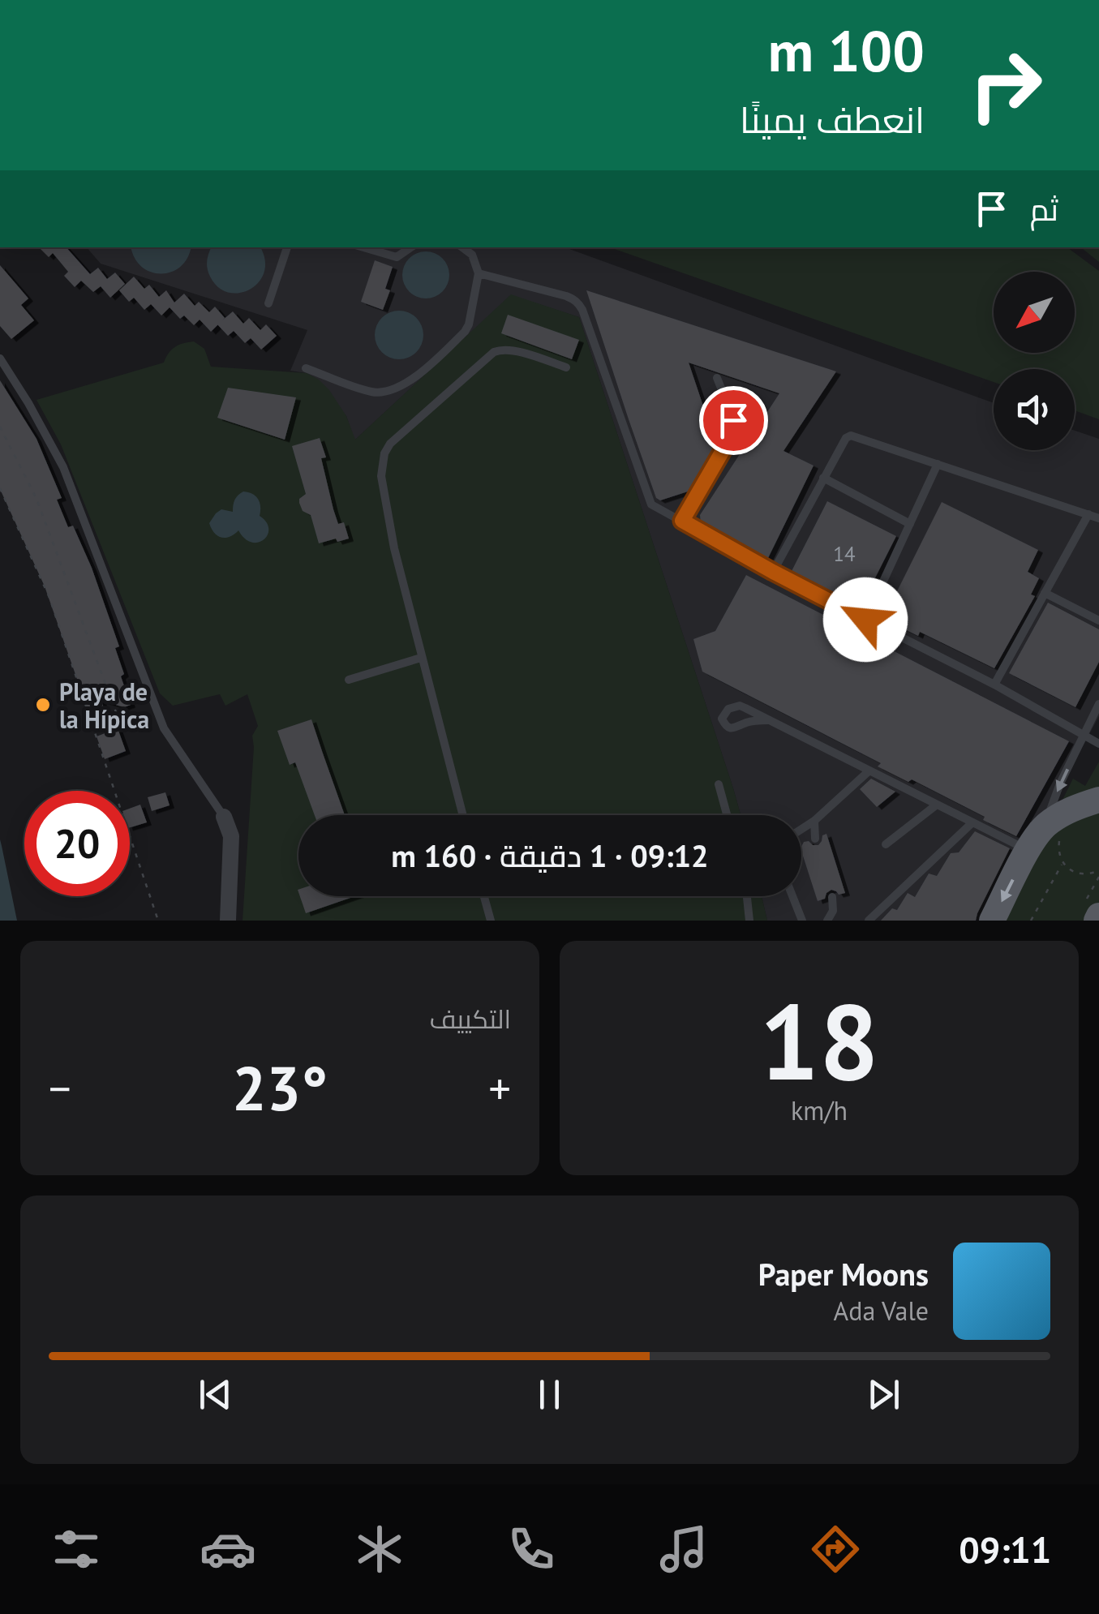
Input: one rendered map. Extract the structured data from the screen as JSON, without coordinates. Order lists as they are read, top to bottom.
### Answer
{
  "places": ["Playa de la Hípica"],
  "house_numbers": ["14"],
  "north": "bottom left",
  "page": {
    "turn": ["100 m", "انعطف يمينًا"],
    "then": "ثم",
    "limit": "20",
    "trip": "09:12 · 1 دقيقة · 160 m",
    "tile": [
      ["18", "km/h"],
      "التكييف"
    ],
    "heat": ["−", "23°", "+"],
    "song": ["Paper Moons", "Ada Vale"],
    "tabs": "09:11"
  }
}
